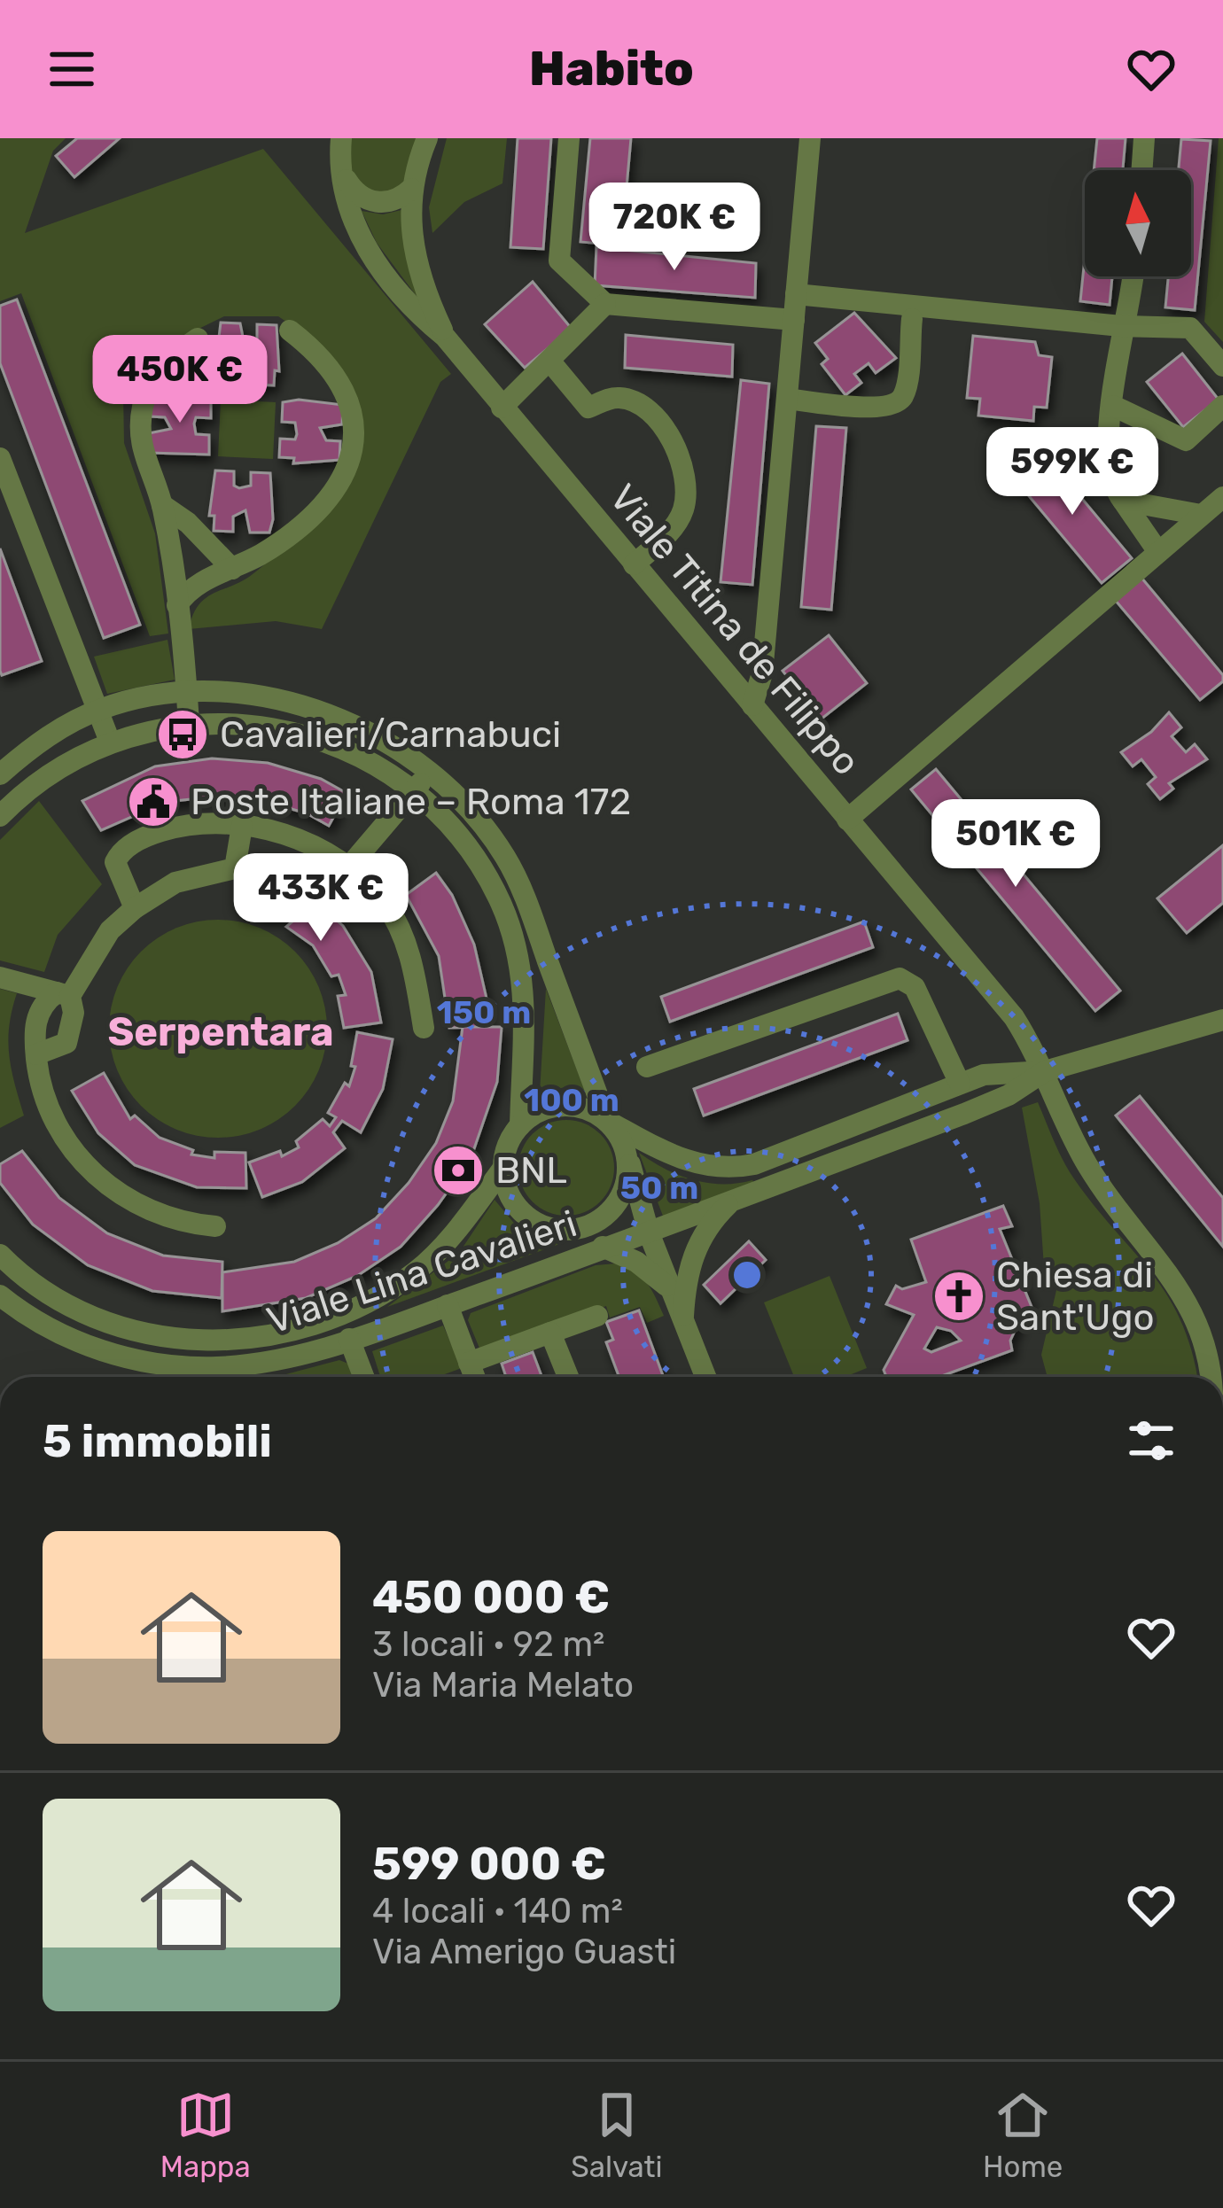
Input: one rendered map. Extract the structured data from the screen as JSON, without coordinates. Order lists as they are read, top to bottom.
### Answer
{
  "streets": {
    "street": ["Viale Titina de Filippo", "Viale Lina Cavalieri"]
  },
  "crossings": [
    ["Viale Titina de Filippo", "Viale Lina Cavalieri"]
  ],
  "districts": ["Serpentara"],
  "places": {
    "bus stop": ["Cavalieri/Carnabuci"],
    "public building": ["Poste Italiane – Roma 172"],
    "bank": ["BNL"],
    "church": ["Chiesa di Sant'Ugo"]
  },
  "north": "top",
  "page": {
    "header": "Habito",
    "price": [
      "720K €",
      "450K €",
      "599K €",
      "501K €",
      "433K €"
    ],
    "heading": "5 immobili",
    "list": [
      {
        "name": "450 000 €",
        "note": "3 locali · 92 m² · Via Maria Melato"
      },
      {
        "name": "599 000 €",
        "note": "4 locali · 140 m² · Via Amerigo Guasti"
      }
    ],
    "tabs": ["Mappa", "Salvati", "Home"]
  },
  "rings": ["150 m", "100 m", "50 m"]
}
